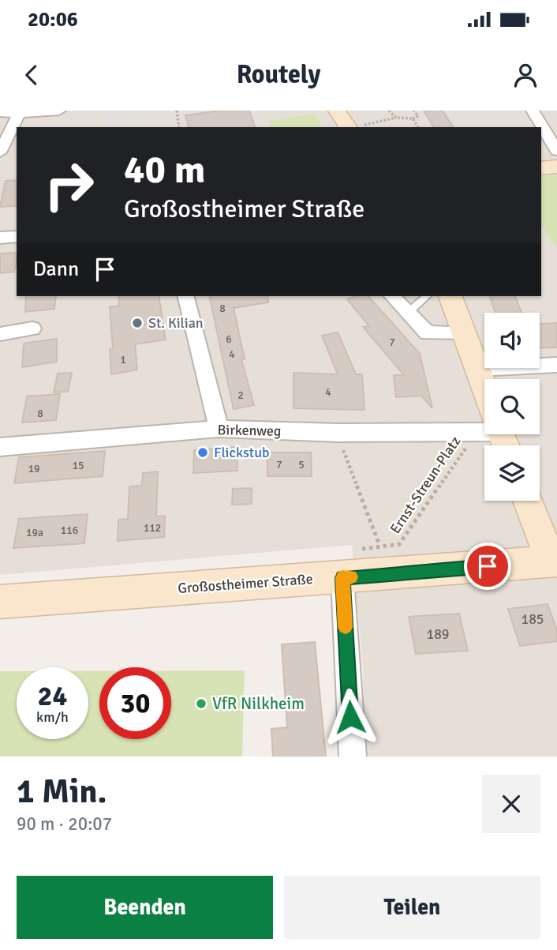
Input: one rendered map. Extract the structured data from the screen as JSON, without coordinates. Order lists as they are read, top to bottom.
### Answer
{
  "streets": {
    "main road": ["Großostheimer Straße"],
    "street": ["Birkenweg"],
    "path": ["Ernst-Streun-Platz"]
  },
  "crossings": [
    ["Birkenweg", "Ernst-Streun-Platz"]
  ],
  "places": ["St. Kilian", "Flickstub", "VfR Nilkheim"],
  "house_numbers": [
    "8",
    "6",
    "7",
    "4",
    "1",
    "4",
    "2",
    "8",
    "7",
    "5",
    "15",
    "19",
    "112",
    "116",
    "19a",
    "185",
    "189"
  ],
  "page": {
    "status": "20:06",
    "header": "Routely",
    "turn": ["40 m", "Großostheimer Straße"],
    "then": "Dann",
    "speed": "24 km/h",
    "limit": "30",
    "heading": ["1 Min.", "90 m · 20:07"],
    "buttons": ["Beenden", "Teilen"]
  }
}
